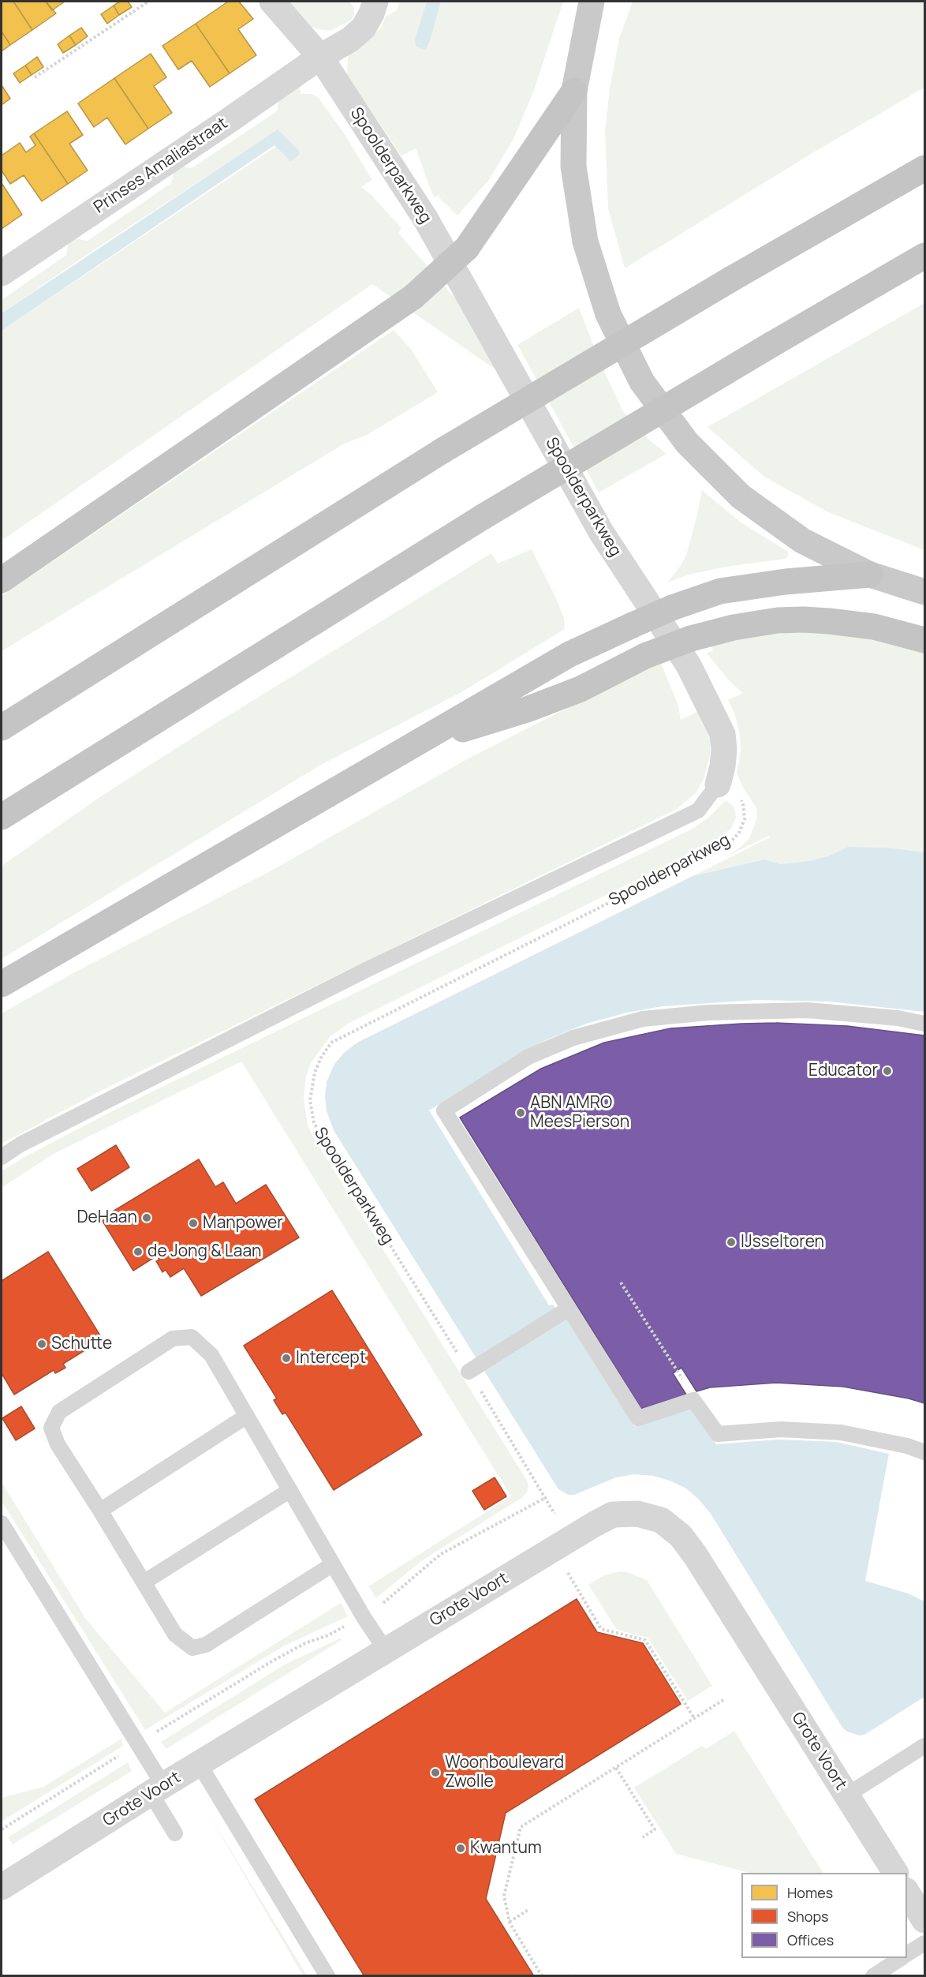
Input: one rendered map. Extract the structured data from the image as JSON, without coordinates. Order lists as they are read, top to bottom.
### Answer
{
  "streets": {
    "street": ["Prinses Amaliastraat", "Spoolderparkweg", "Grote Voort"]
  },
  "crossings": [
    ["Prinses Amaliastraat", "Spoolderparkweg"],
    ["Spoolderparkweg", "Grote Voort"]
  ],
  "places": [
    "Educator",
    "ABN AMRO MeesPierson",
    "DeHaan",
    "Manpower",
    "IJsseltoren",
    "de Jong & Laan",
    "Schutte",
    "Intercept",
    "Woonboulevard Zwolle",
    "Kwantum"
  ],
  "legend": ["Homes", "Shops", "Offices"]
}
